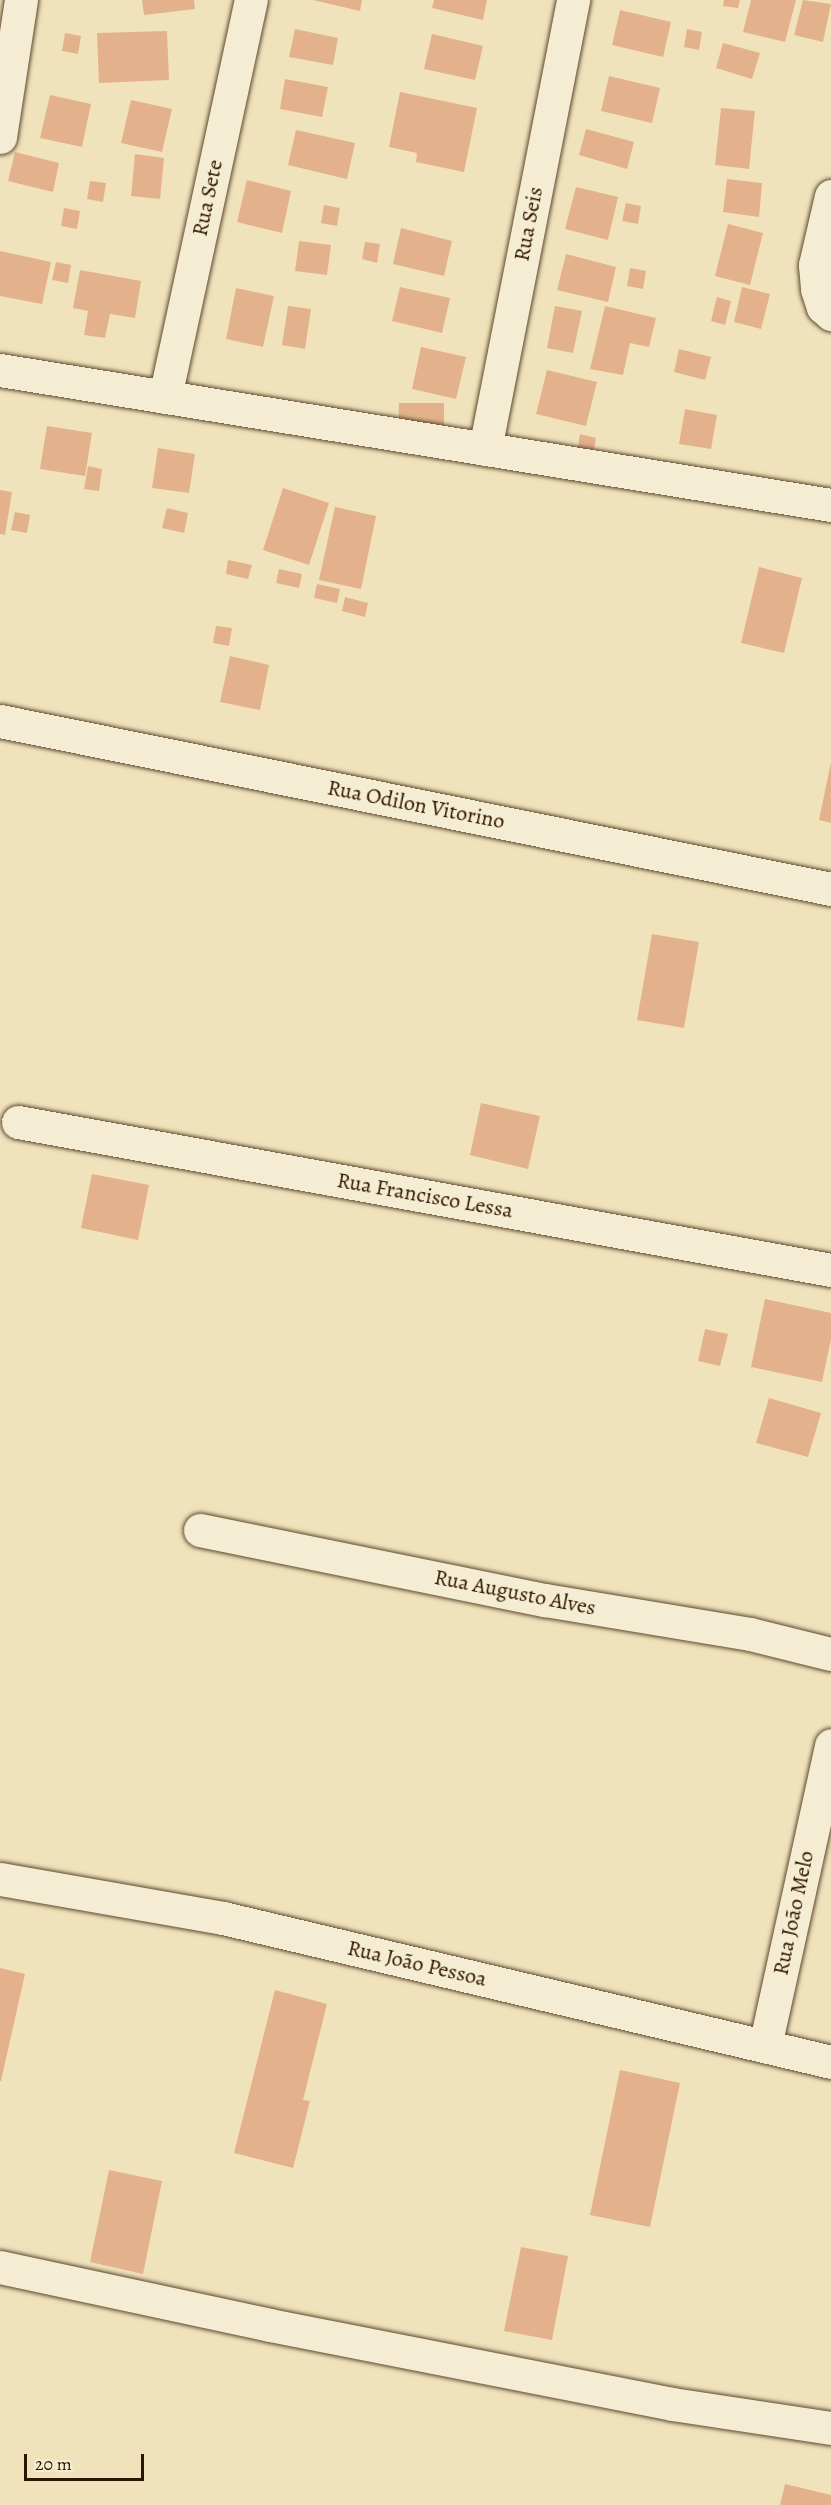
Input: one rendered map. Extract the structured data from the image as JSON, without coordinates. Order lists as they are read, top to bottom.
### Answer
{
  "streets": {
    "street": [
      "Rua Sete",
      "Rua Seis",
      "Rua Odilon Vitorino",
      "Rua Francisco Lessa",
      "Rua Augusto Alves",
      "Rua João Melo",
      "Rua João Pessoa"
    ]
  },
  "crossings": [
    ["Rua João Melo", "Rua João Pessoa"]
  ],
  "scale_bar": "20 m"
}
